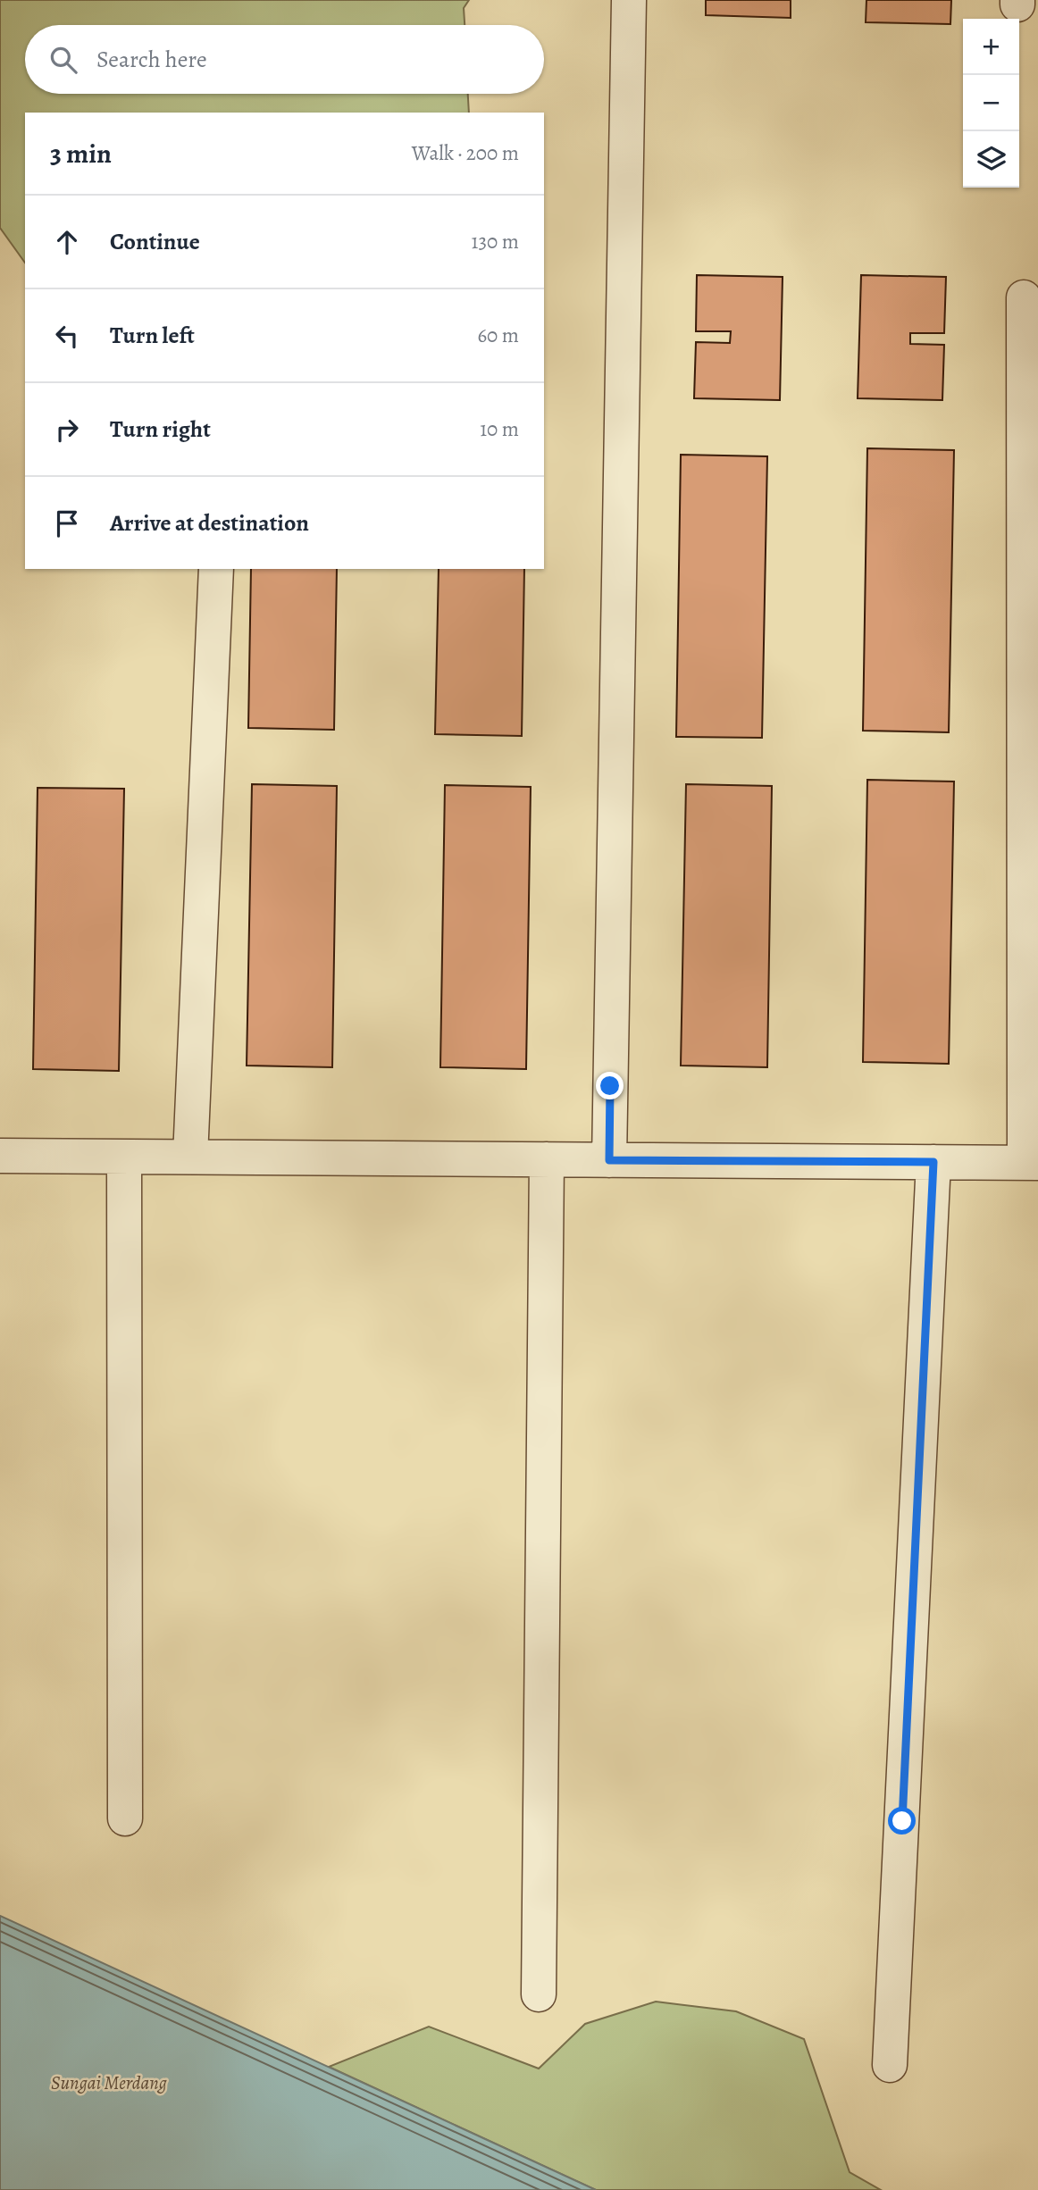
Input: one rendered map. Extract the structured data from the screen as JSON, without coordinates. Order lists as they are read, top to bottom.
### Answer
{
  "water": ["Sungai Merdang"],
  "page": {
    "map_buttons": ["+", "−"],
    "search": "Search here",
    "heading": ["3 min", "Walk · 200 m"],
    "list": [
      ["Continue", "130 m"],
      ["Turn left", "60 m"],
      ["Turn right", "10 m"],
      "Arrive at destination"
    ]
  }
}
